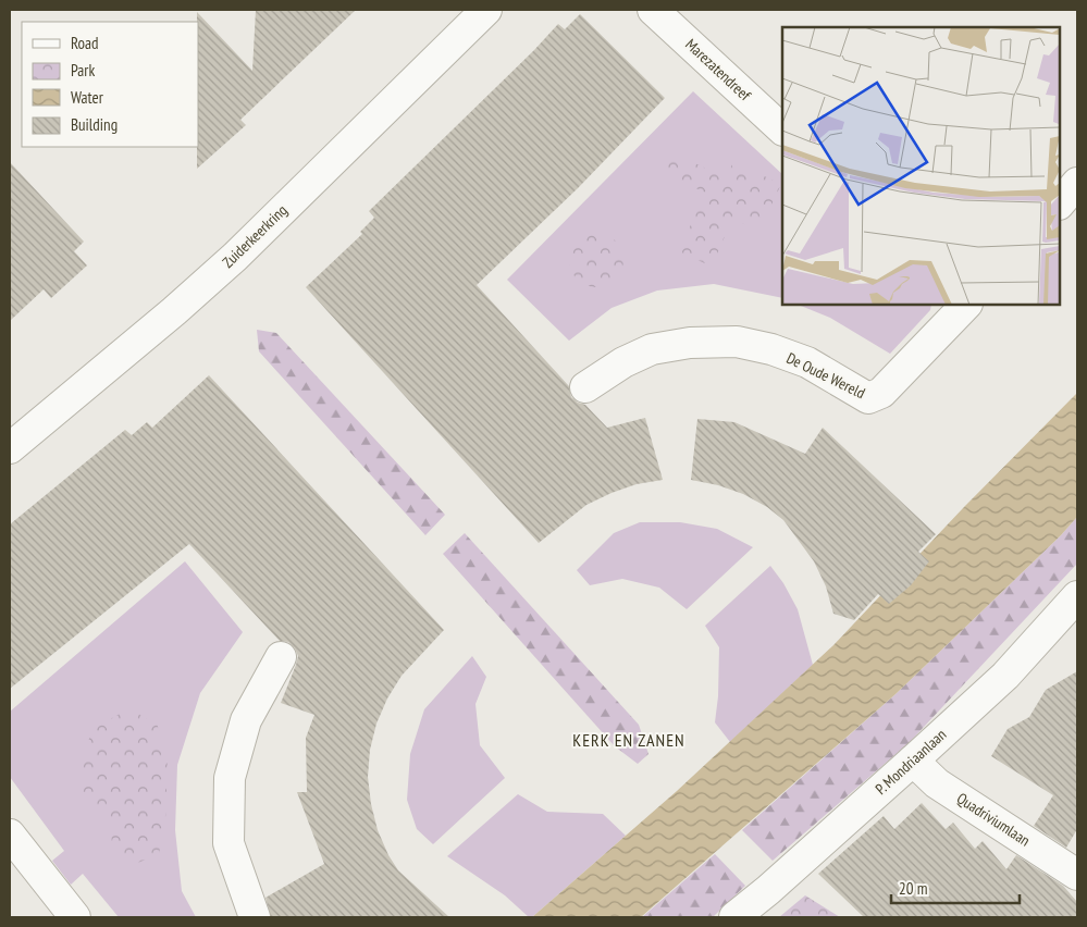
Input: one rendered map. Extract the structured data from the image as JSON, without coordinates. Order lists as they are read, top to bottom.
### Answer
{
  "streets": {
    "street": [
      "Marezatendreef",
      "Zuiderkeerkring",
      "De Oude Wereld",
      "P. Mondriaanlaan",
      "Quadriviumlaan"
    ]
  },
  "crossings": [
    ["P. Mondriaanlaan", "Quadriviumlaan"]
  ],
  "districts": ["KERK EN ZANEN"],
  "legend": [
    "Road",
    "Park",
    "Water",
    "Building"
  ],
  "scale_bar": "20 m"
}
